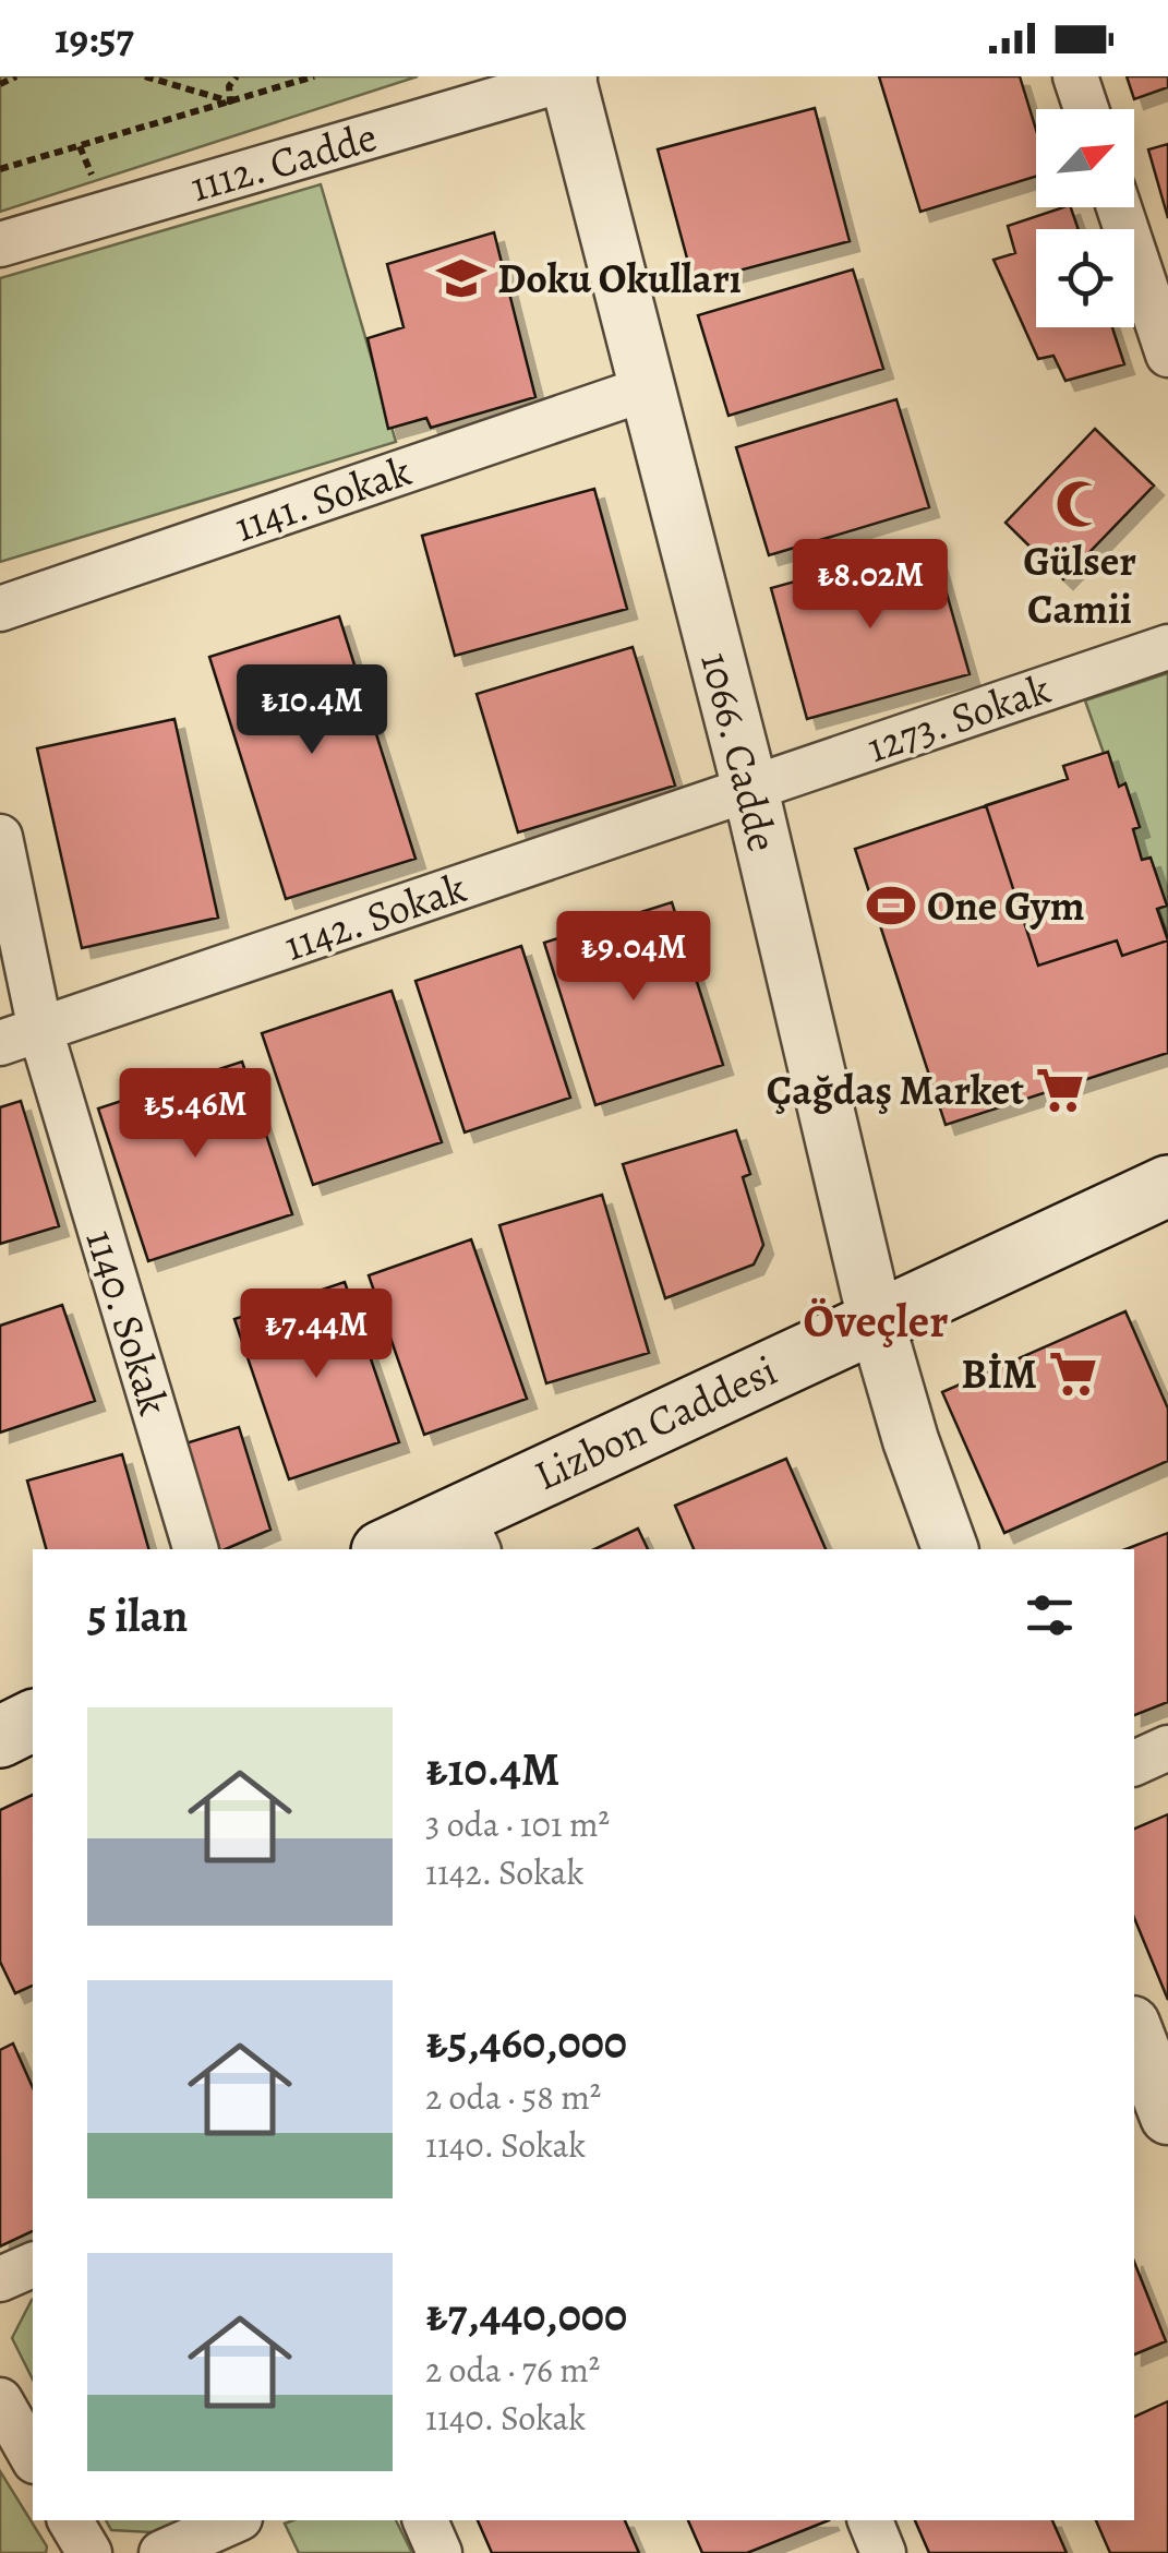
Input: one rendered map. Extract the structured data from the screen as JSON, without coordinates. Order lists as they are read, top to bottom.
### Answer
{
  "streets": {
    "main road": ["Lizbon Caddesi"],
    "street": [
      "1112. Cadde",
      "1141. Sokak",
      "1273. Sokak",
      "1066. Cadde",
      "1142. Sokak",
      "1140. Sokak"
    ]
  },
  "crossings": [
    ["1112. Cadde", "1066. Cadde"],
    ["1141. Sokak", "1066. Cadde"],
    ["1273. Sokak", "1066. Cadde"],
    ["1273. Sokak", "1142. Sokak"],
    ["1066. Cadde", "1142. Sokak"],
    ["1066. Cadde", "Lizbon Caddesi"],
    ["1142. Sokak", "1140. Sokak"]
  ],
  "districts": ["Öveçler"],
  "places": {
    "school or university": ["Doku Okulları"],
    "mosque": ["Gülser Camii"],
    "sports": ["One Gym"],
    "supermarket": ["Çağdaş Market", "BİM"]
  },
  "north": "top right",
  "page": {
    "status": "19:57",
    "price": [
      "₺8.02M",
      "₺10.4M",
      "₺9.04M",
      "₺5.46M",
      "₺7.44M"
    ],
    "heading": "5 ilan",
    "list": [
      {
        "name": "₺10.4M",
        "note": "3 oda · 101 m² · 1142. Sokak"
      },
      {
        "name": "₺5,460,000",
        "note": "2 oda · 58 m² · 1140. Sokak"
      },
      {
        "name": "₺7,440,000",
        "note": "2 oda · 76 m² · 1140. Sokak"
      }
    ]
  }
}
